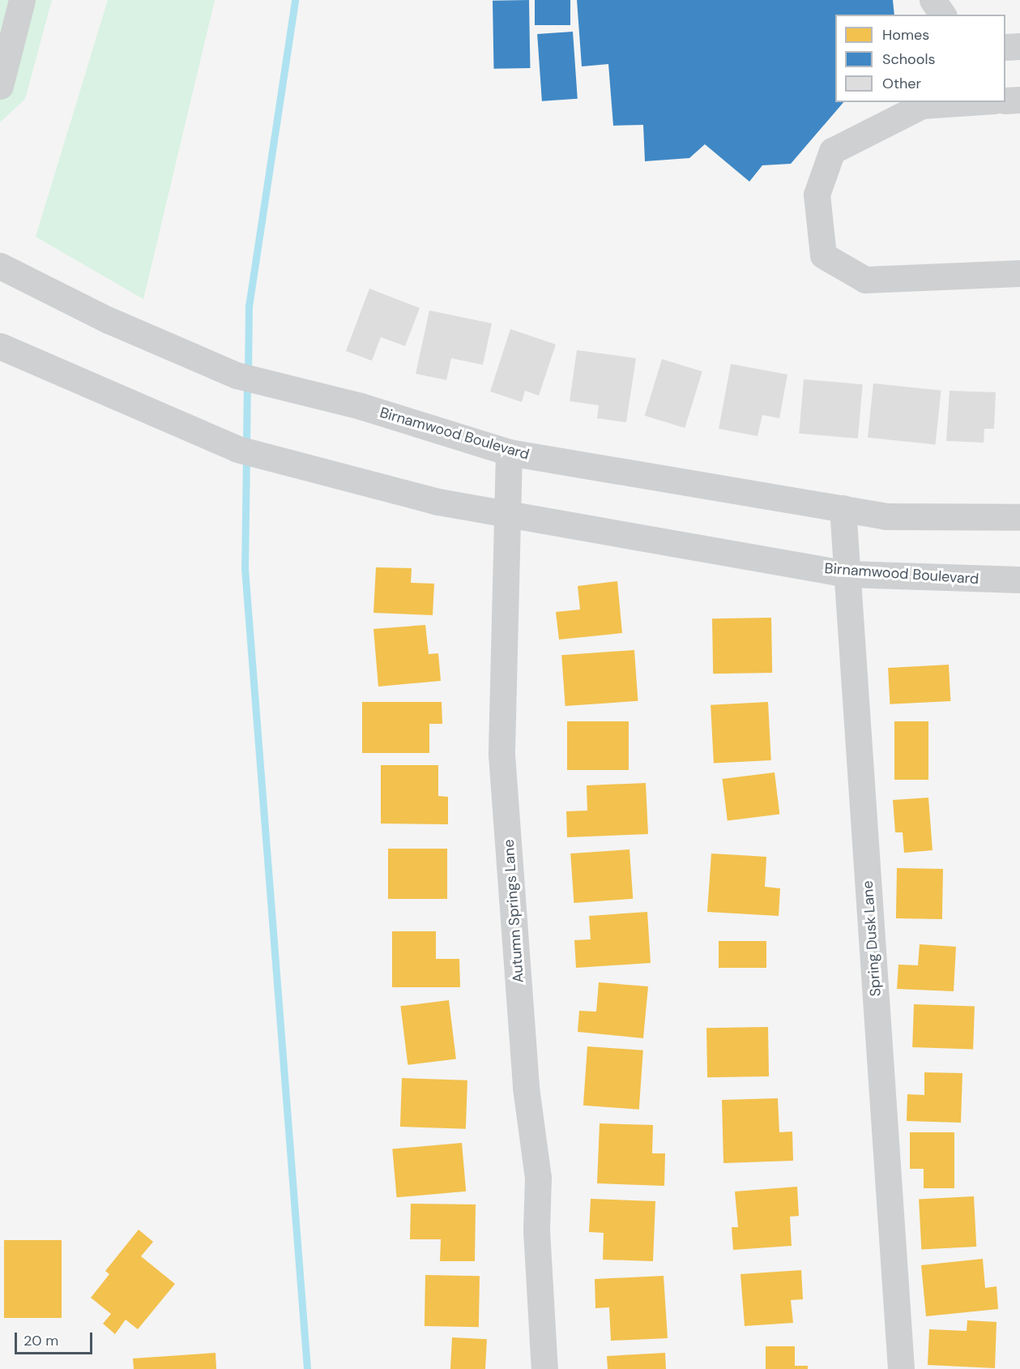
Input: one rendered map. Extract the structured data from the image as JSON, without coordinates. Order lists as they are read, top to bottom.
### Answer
{
  "streets": {
    "street": ["Birnamwood Boulevard", "Autumn Springs Lane", "Spring Dusk Lane"]
  },
  "crossings": [
    ["Birnamwood Boulevard", "Autumn Springs Lane"],
    ["Birnamwood Boulevard", "Spring Dusk Lane"]
  ],
  "legend": ["Homes", "Schools", "Other"],
  "scale_bar": "20 m"
}
